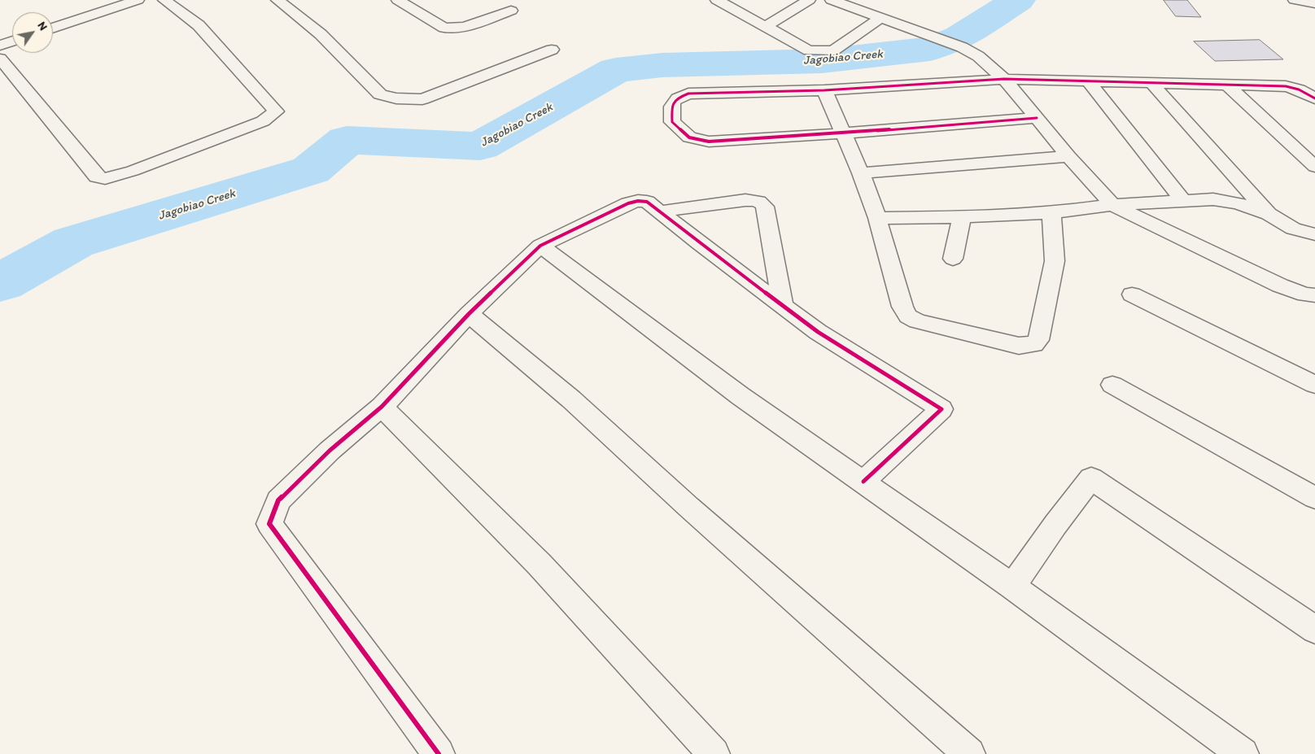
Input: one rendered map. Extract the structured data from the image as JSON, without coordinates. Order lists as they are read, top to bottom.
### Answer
{
  "water": ["Jagobiao Creek"],
  "north": "top right"
}
